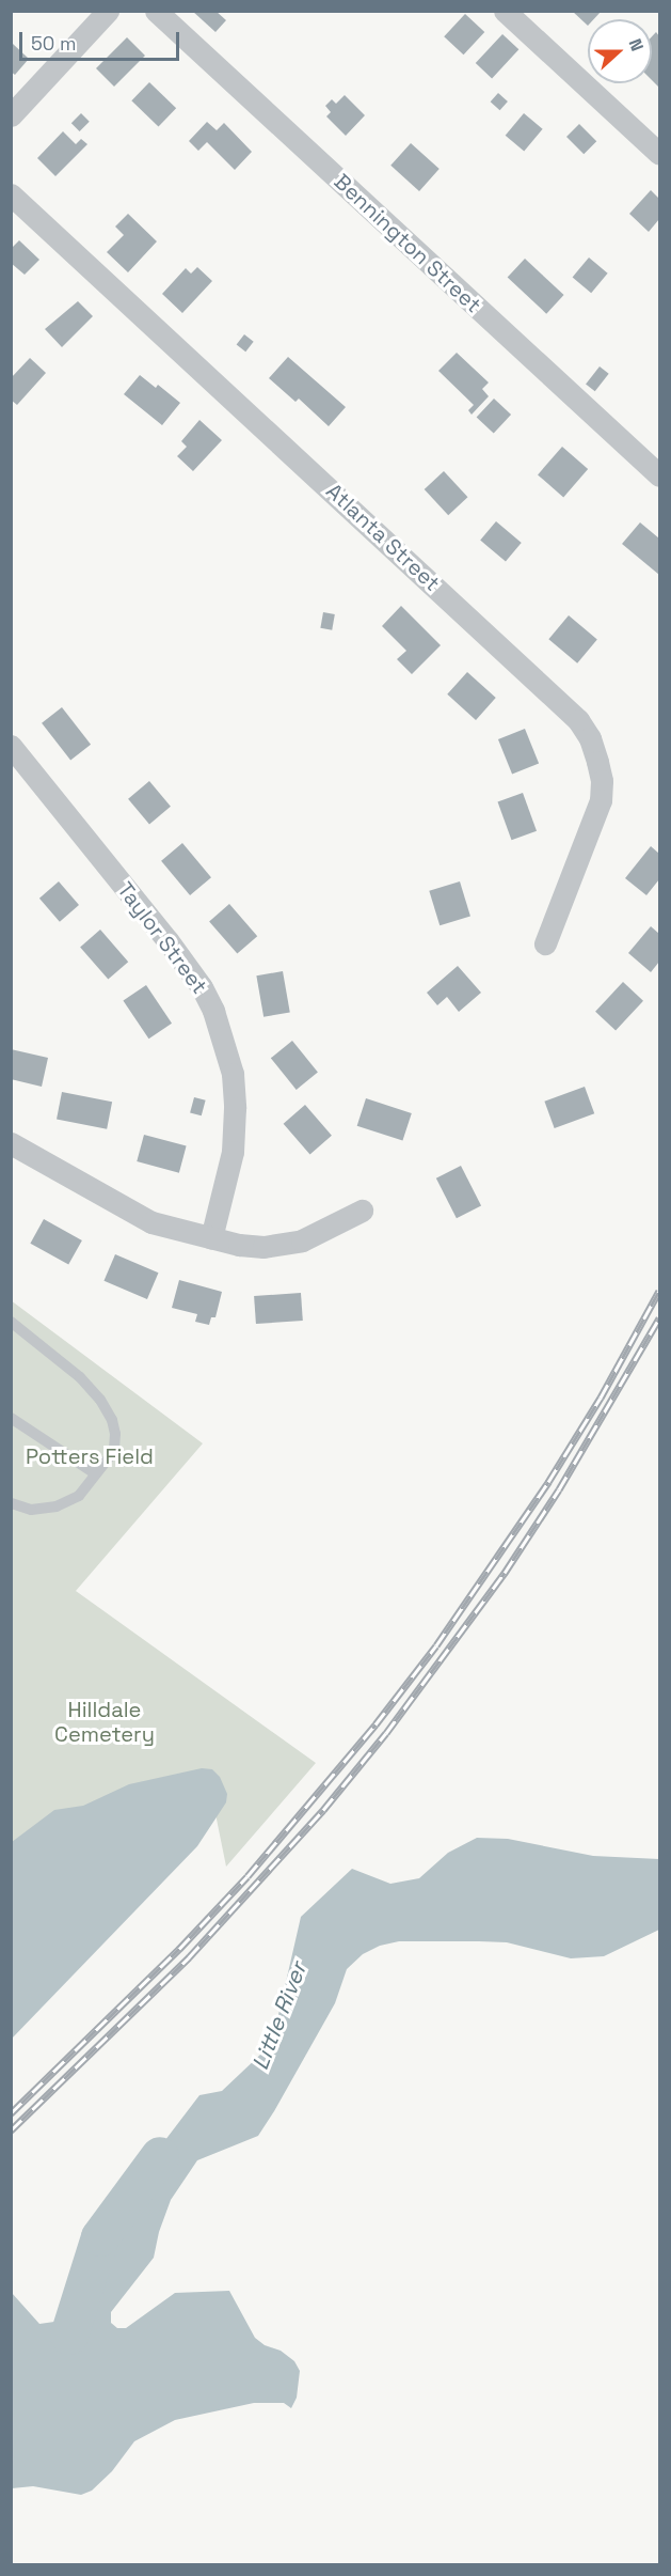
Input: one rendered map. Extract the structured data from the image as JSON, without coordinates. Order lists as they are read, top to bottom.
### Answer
{
  "streets": {
    "street": ["Bennington Street", "Atlanta Street", "Taylor Street"]
  },
  "water": ["Little River"],
  "parks": ["Potters Field", "Hilldale Cemetery"],
  "scale_bar": "50 m",
  "north": "right"
}
